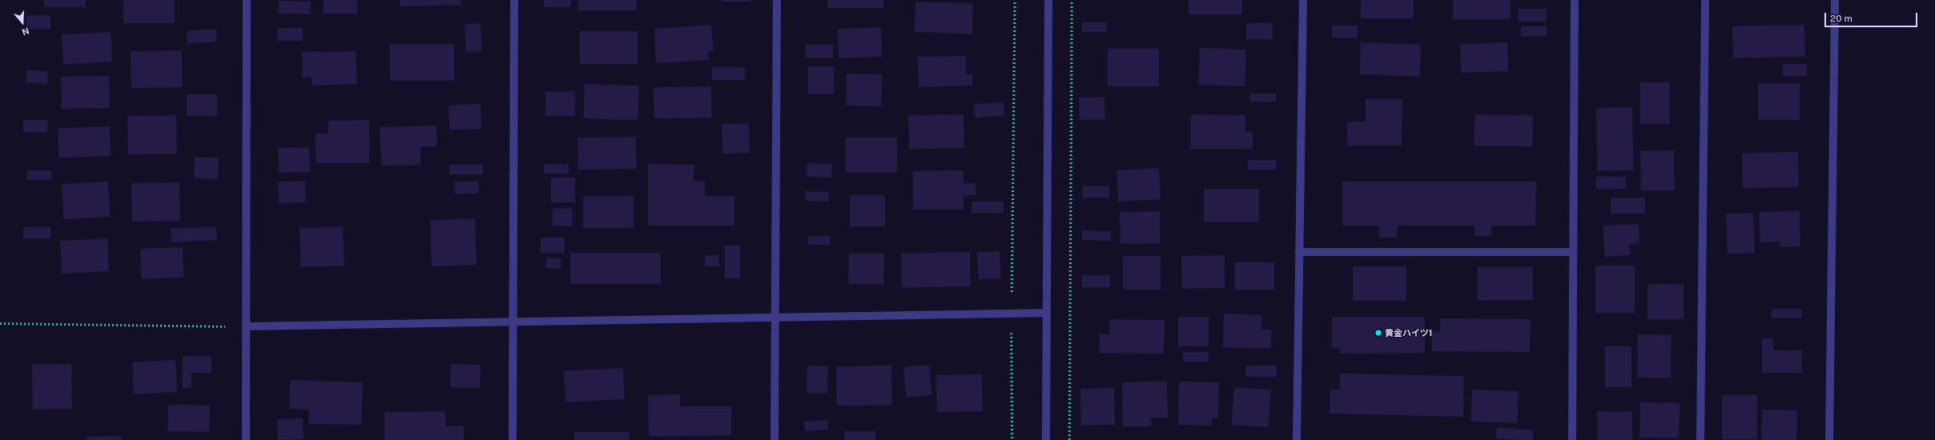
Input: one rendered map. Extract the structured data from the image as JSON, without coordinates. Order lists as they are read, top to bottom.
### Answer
{
  "places": ["黄金ハイツ1"],
  "scale_bar": "20 m",
  "north": "bottom"
}
